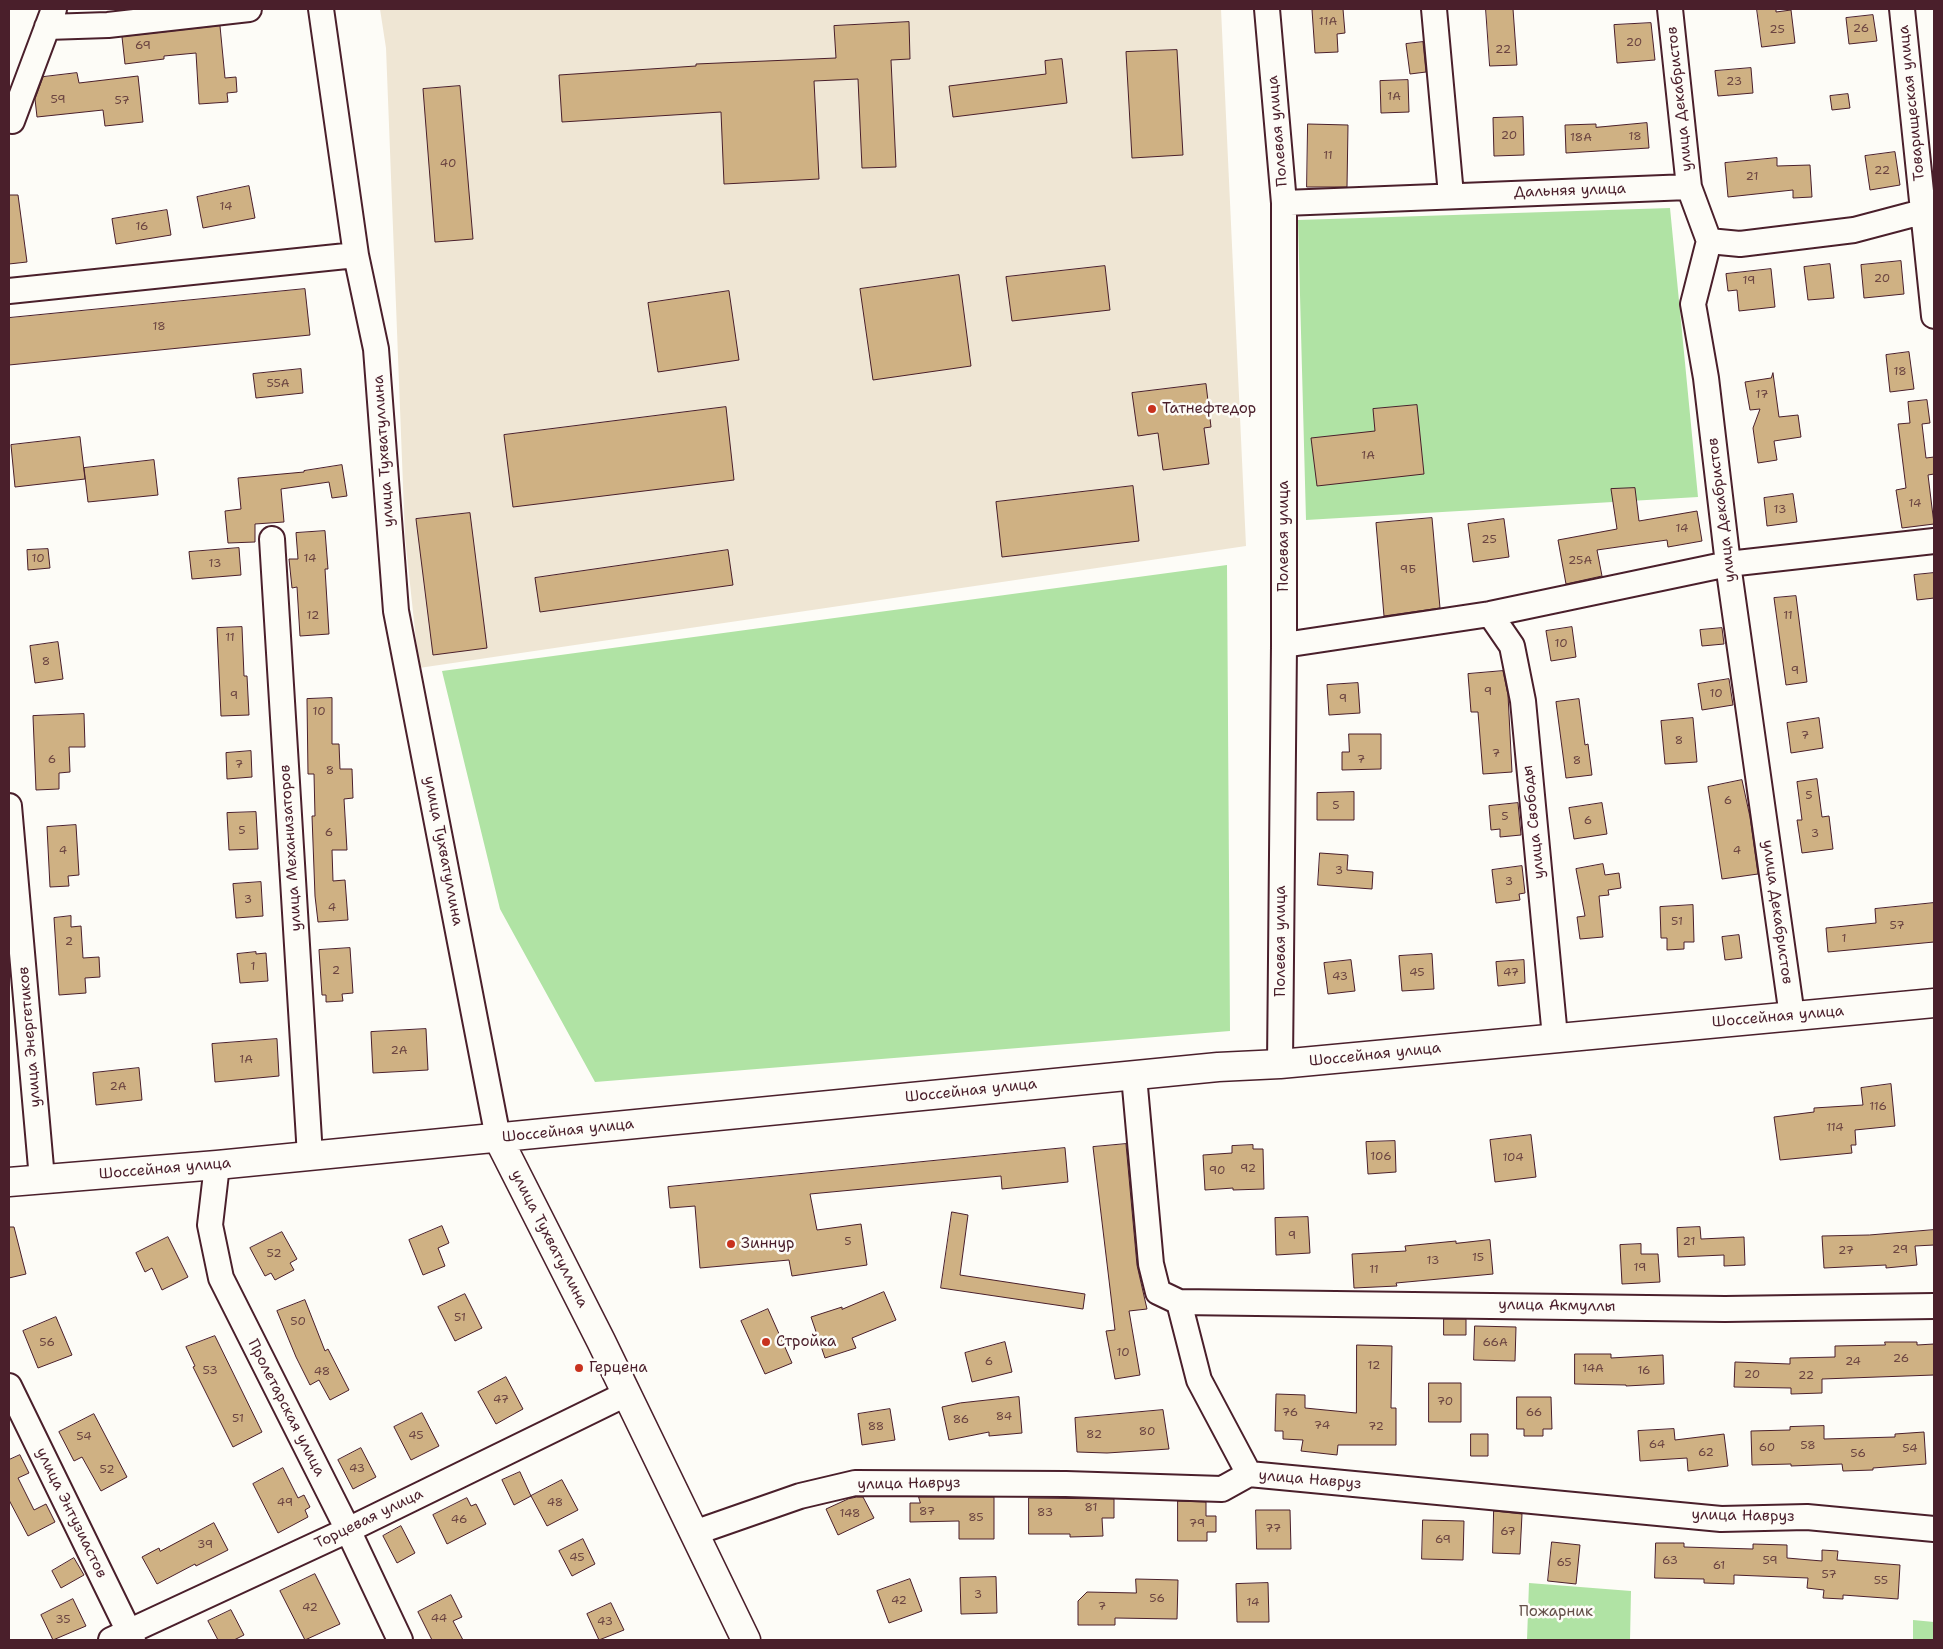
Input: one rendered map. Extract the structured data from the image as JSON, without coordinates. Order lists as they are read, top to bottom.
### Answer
{
  "streets": {
    "main road": ["улица Тухватуллина", "Шоссейная улица"],
    "street": [
      "улица Декабристов",
      "Товарищеская улица",
      "Полевая улица",
      "Дальняя улица",
      "улица Свободы",
      "улица Механизаторов",
      "улица Энергетиков",
      "улица Акмуллы",
      "Пролетарская улица",
      "улица Навруз",
      "улица Энтузиастов",
      "Торцевая улица"
    ]
  },
  "crossings": [
    ["улица Декабристов", "Дальняя улица"],
    ["улица Декабристов", "Шоссейная улица"],
    ["Полевая улица", "Дальняя улица"],
    ["Полевая улица", "Шоссейная улица"],
    ["улица Тухватуллина", "Шоссейная улица"],
    ["улица Тухватуллина", "улица Навруз"],
    ["улица Тухватуллина", "Торцевая улица"],
    ["улица Свободы", "Шоссейная улица"],
    ["улица Механизаторов", "Шоссейная улица"],
    ["Шоссейная улица", "улица Энергетиков"],
    ["Шоссейная улица", "Пролетарская улица"],
    ["Пролетарская улица", "Торцевая улица"],
    ["улица Энтузиастов", "Торцевая улица"]
  ],
  "parks": ["Пожарник"],
  "places": [
    "Татнефтедор",
    "Зиннур",
    "Стройка",
    "Герцена"
  ],
  "house_numbers": [
    "11А",
    "26",
    "25",
    "20",
    "69",
    "22",
    "23",
    "1А",
    "59",
    "57",
    "20",
    "18",
    "18А",
    "11",
    "40",
    "22",
    "21",
    "14",
    "16",
    "20",
    "19",
    "18",
    "18",
    "55А",
    "17",
    "1А",
    "14",
    "13",
    "14",
    "25",
    "10",
    "14",
    "25А",
    "13",
    "9Б",
    "12",
    "11",
    "11",
    "10",
    "8",
    "9",
    "9",
    "10",
    "9",
    "9",
    "10",
    "7",
    "8",
    "7",
    "6",
    "7",
    "8",
    "7",
    "8",
    "5",
    "6",
    "5",
    "5",
    "6",
    "5",
    "6",
    "3",
    "4",
    "4",
    "3",
    "3",
    "3",
    "4",
    "51",
    "57",
    "1",
    "2",
    "1",
    "2",
    "45",
    "47",
    "43",
    "2А",
    "1А",
    "2А",
    "116",
    "114",
    "106",
    "104",
    "92",
    "90",
    "9",
    "5",
    "21",
    "29",
    "27",
    "52",
    "15",
    "13",
    "19",
    "11",
    "51",
    "50",
    "56",
    "66А",
    "10",
    "26",
    "6",
    "24",
    "12",
    "14А",
    "53",
    "16",
    "48",
    "20",
    "22",
    "47",
    "70",
    "76",
    "66",
    "84",
    "51",
    "86",
    "74",
    "88",
    "72",
    "80",
    "82",
    "45",
    "54",
    "64",
    "58",
    "60",
    "54",
    "62",
    "56",
    "43",
    "52",
    "49",
    "48",
    "81",
    "87",
    "83",
    "148",
    "85",
    "46",
    "79",
    "77",
    "67",
    "69",
    "39",
    "45",
    "63",
    "59",
    "65",
    "61",
    "57",
    "55",
    "3",
    "56",
    "42",
    "14",
    "7",
    "42",
    "44",
    "35",
    "43"
  ]
}
